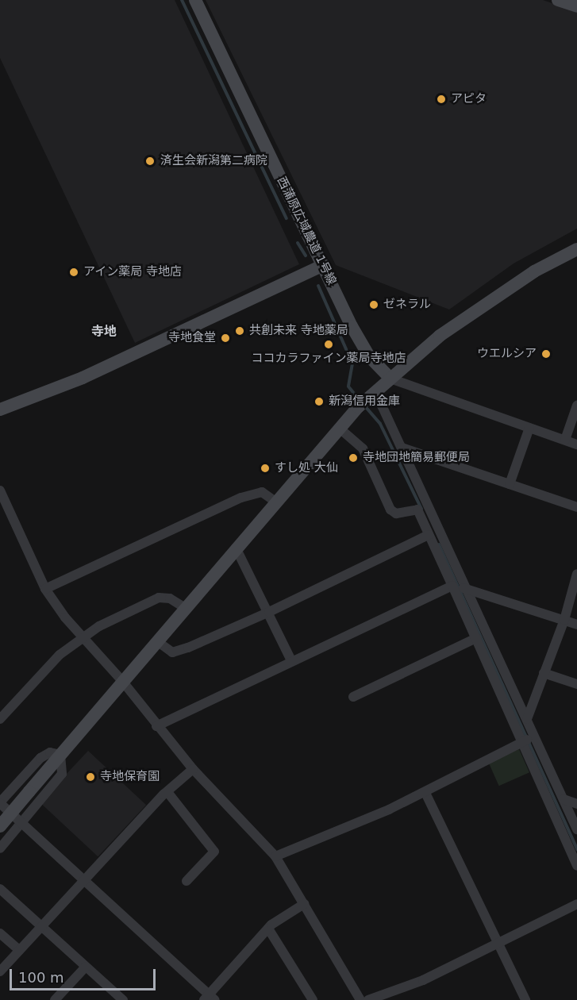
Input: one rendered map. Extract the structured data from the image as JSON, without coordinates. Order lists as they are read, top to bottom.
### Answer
{
  "streets": {
    "street": ["西蒲原広域農道 1号線"]
  },
  "districts": ["寺地"],
  "places": [
    "アピタ",
    "済生会新潟第二病院",
    "アイン薬局 寺地店",
    "ゼネラル",
    "共創未来 寺地薬局",
    "寺地食堂",
    "ココカラファイン薬局寺地店",
    "ウエルシア",
    "新潟信用金庫",
    "寺地団地簡易郵便局",
    "すし処 大仙",
    "寺地保育園"
  ],
  "scale_bar": "100 m"
}
